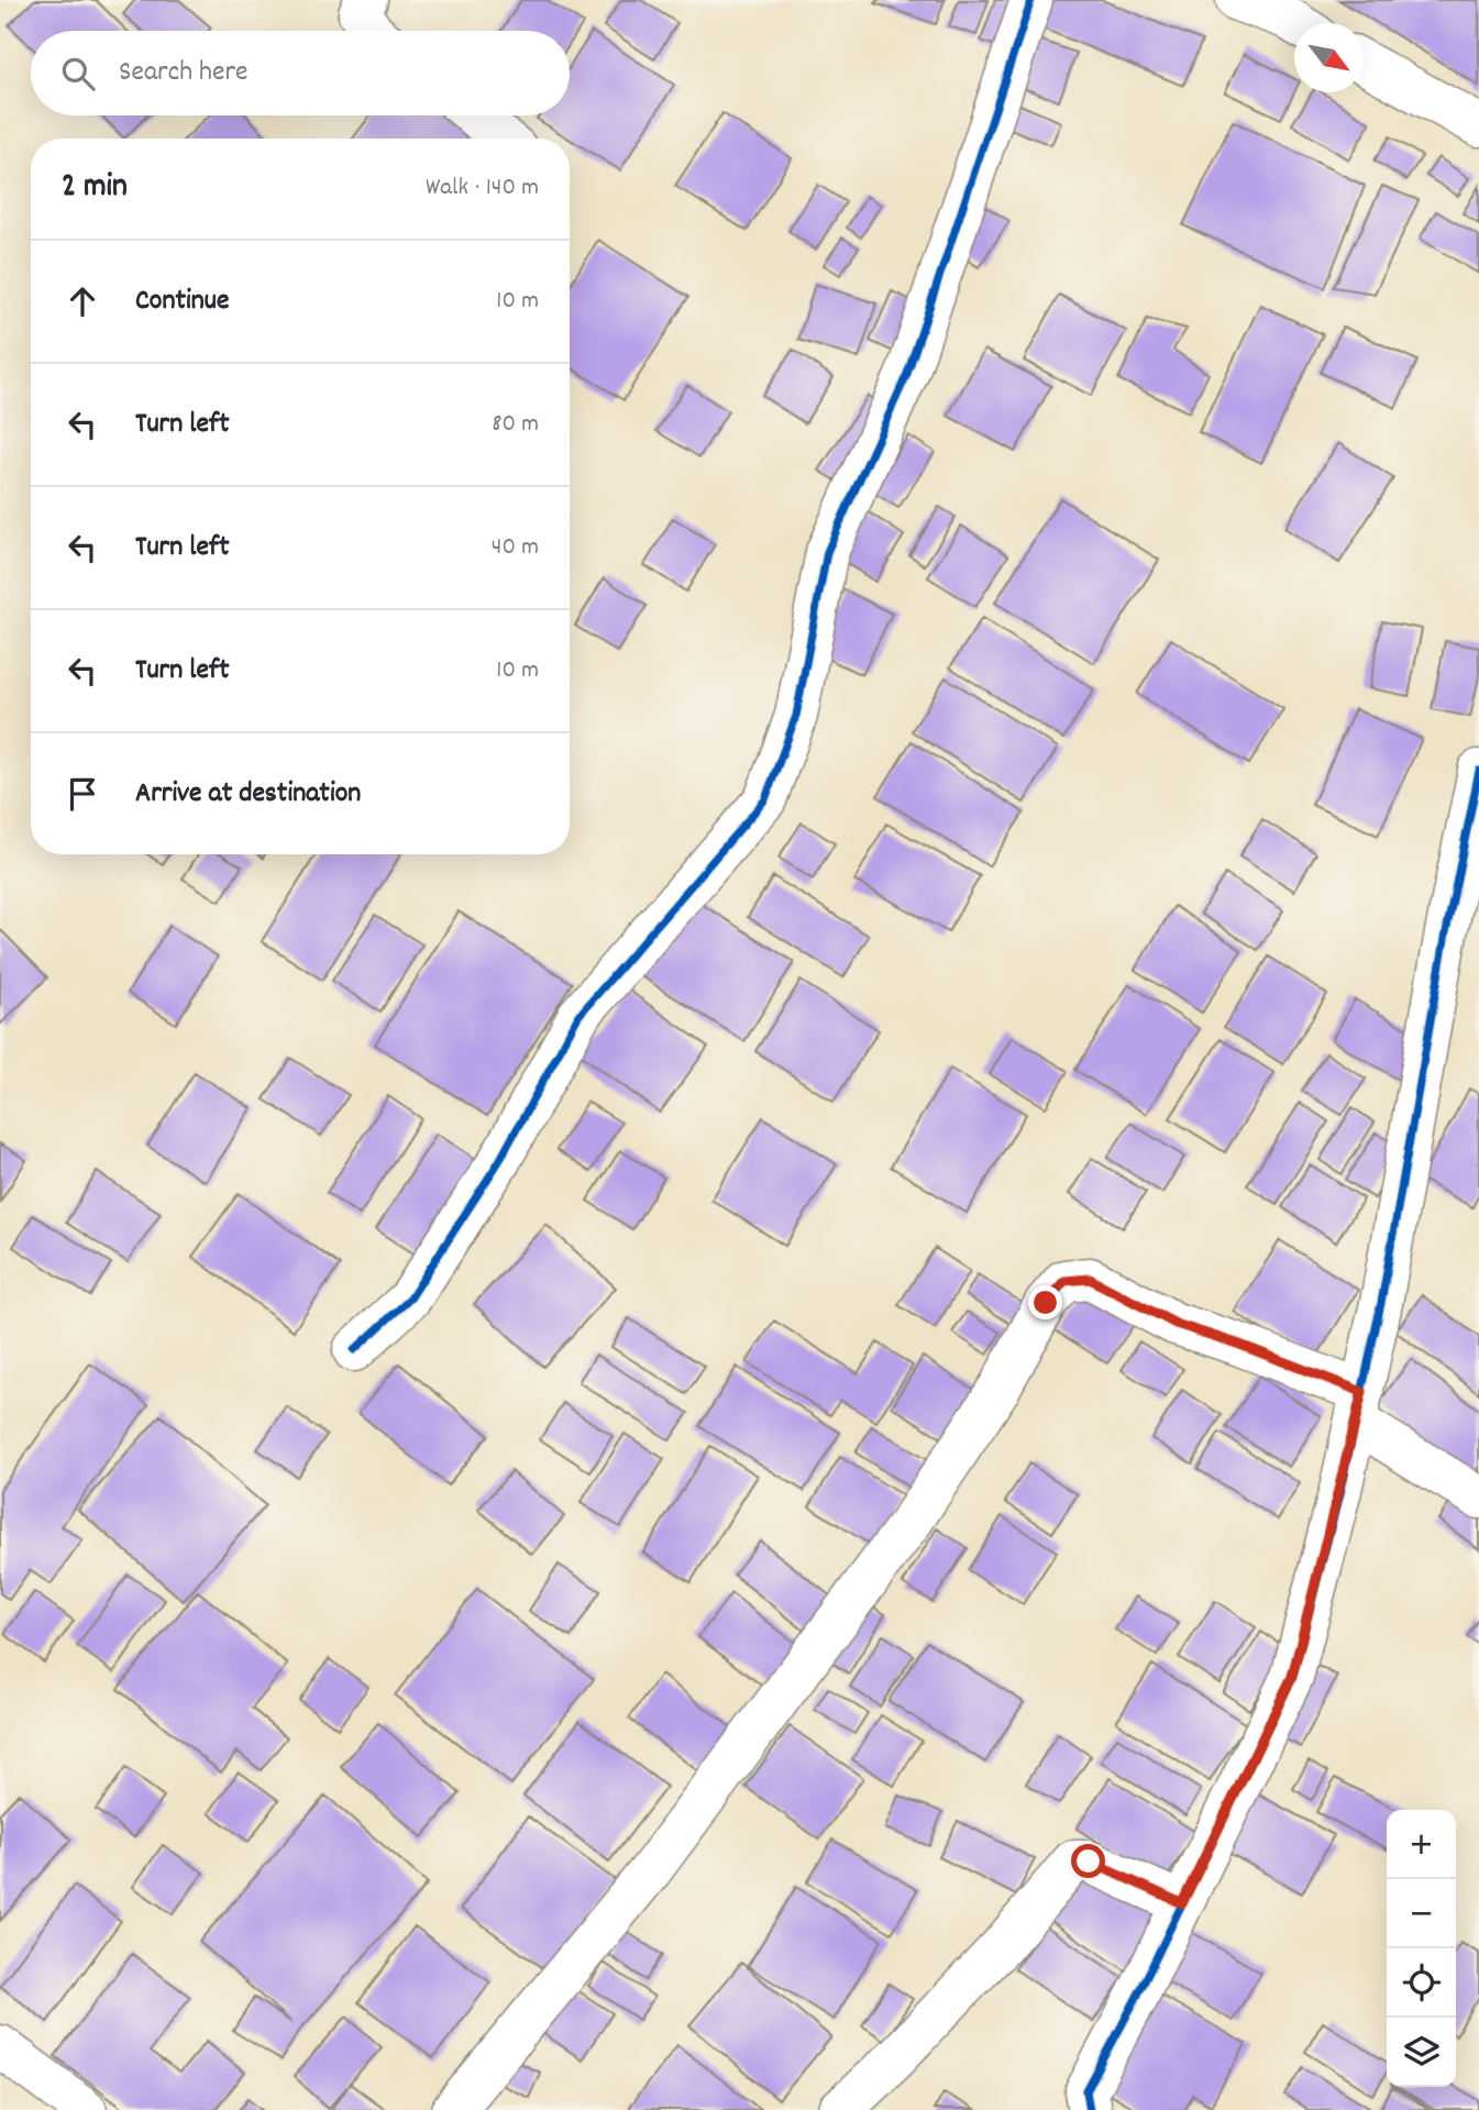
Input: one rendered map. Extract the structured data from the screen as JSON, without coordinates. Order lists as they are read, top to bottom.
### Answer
{
  "north": "bottom right",
  "page": {
    "search": "Search here",
    "heading": ["2 min", "Walk · 140 m"],
    "list": [
      ["Continue", "10 m"],
      ["Turn left", "80 m"],
      ["Turn left", "40 m"],
      ["Turn left", "10 m"],
      "Arrive at destination"
    ],
    "map_buttons": ["+", "−"]
  }
}
